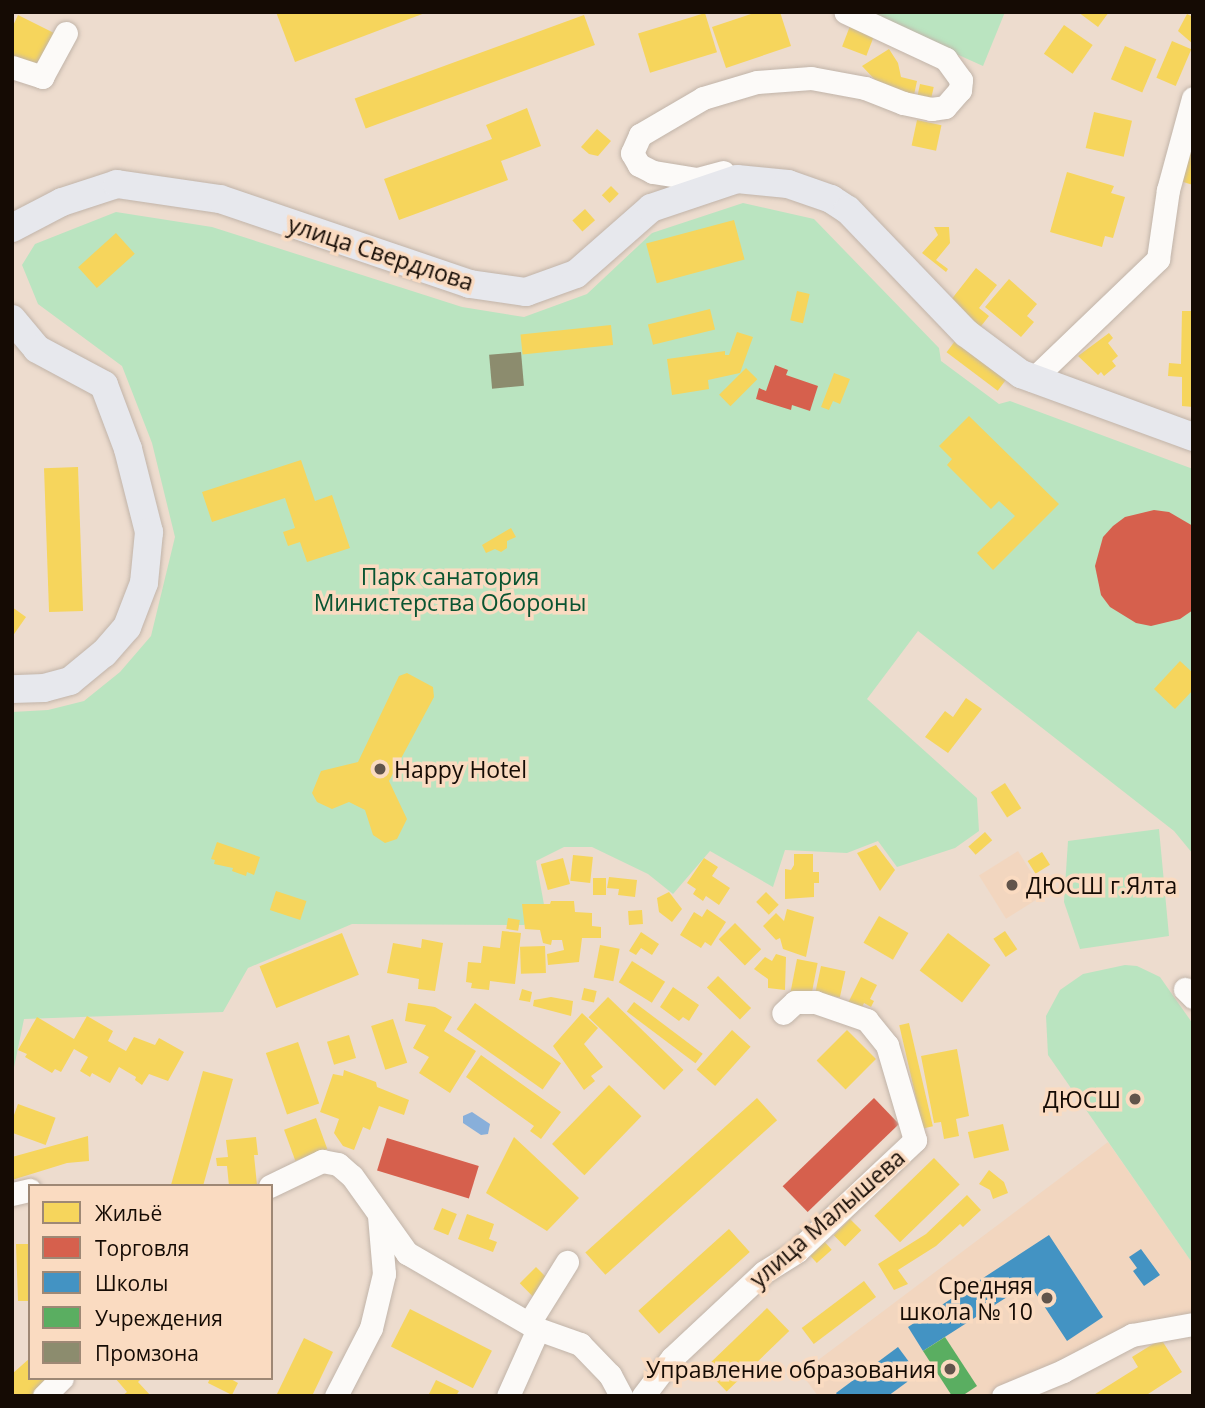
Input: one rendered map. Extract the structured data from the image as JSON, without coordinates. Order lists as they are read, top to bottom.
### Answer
{
  "streets": {
    "main road": ["улица Свердлова"],
    "street": ["улица Малышева"]
  },
  "parks": ["Парк санатория Министерства Обороны"],
  "places": [
    "Happy Hotel",
    "ДЮСШ г.Ялта",
    "ДЮСШ",
    "Средняя школа № 10",
    "Управление образования"
  ],
  "legend": [
    "Жильё",
    "Торговля",
    "Школы",
    "Учреждения",
    "Промзона"
  ]
}
